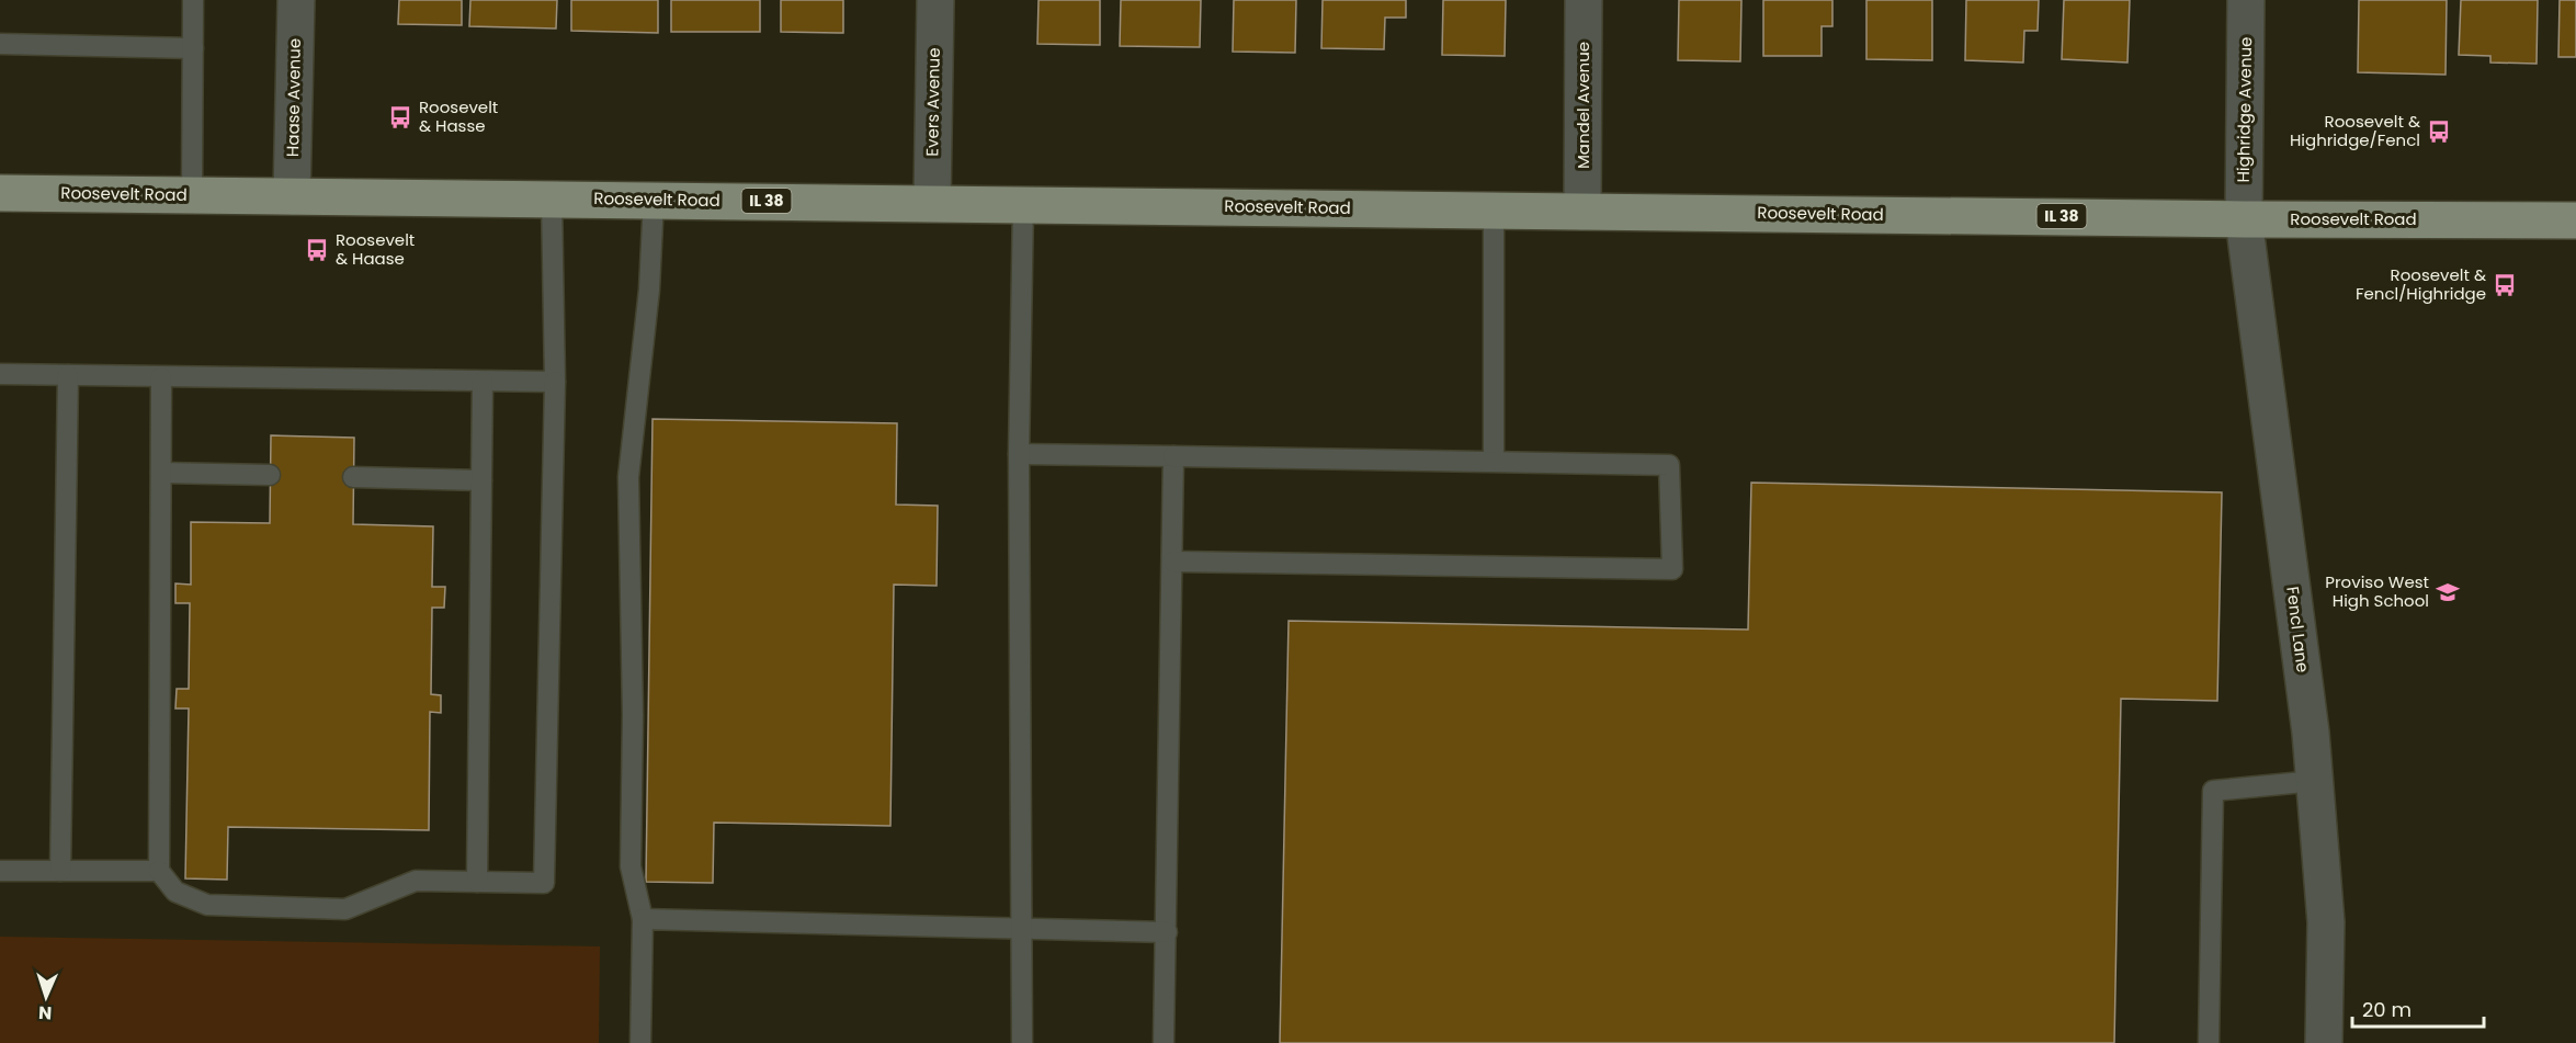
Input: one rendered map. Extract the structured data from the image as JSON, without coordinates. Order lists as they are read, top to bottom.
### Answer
{
  "streets": {
    "main road": ["Roosevelt Road", "IL 38"],
    "street": [
      "Haase Avenue",
      "Evers Avenue",
      "Mandel Avenue",
      "Highridge Avenue",
      "Fencl Lane"
    ]
  },
  "crossings": [
    ["Haase Avenue", "Roosevelt Road"],
    ["Evers Avenue", "Roosevelt Road"],
    ["Mandel Avenue", "Roosevelt Road"],
    ["Highridge Avenue", "Roosevelt Road"],
    ["Highridge Avenue", "Fencl Lane"],
    ["Roosevelt Road", "Fencl Lane"]
  ],
  "places": {
    "bus stop": [
      "Roosevelt & Hasse",
      "Roosevelt & Highridge/Fencl",
      "Roosevelt & Haase",
      "Roosevelt & Fencl/Highridge"
    ],
    "school or university": ["Proviso West High School"]
  },
  "scale_bar": "20 m",
  "north": "bottom"
}
